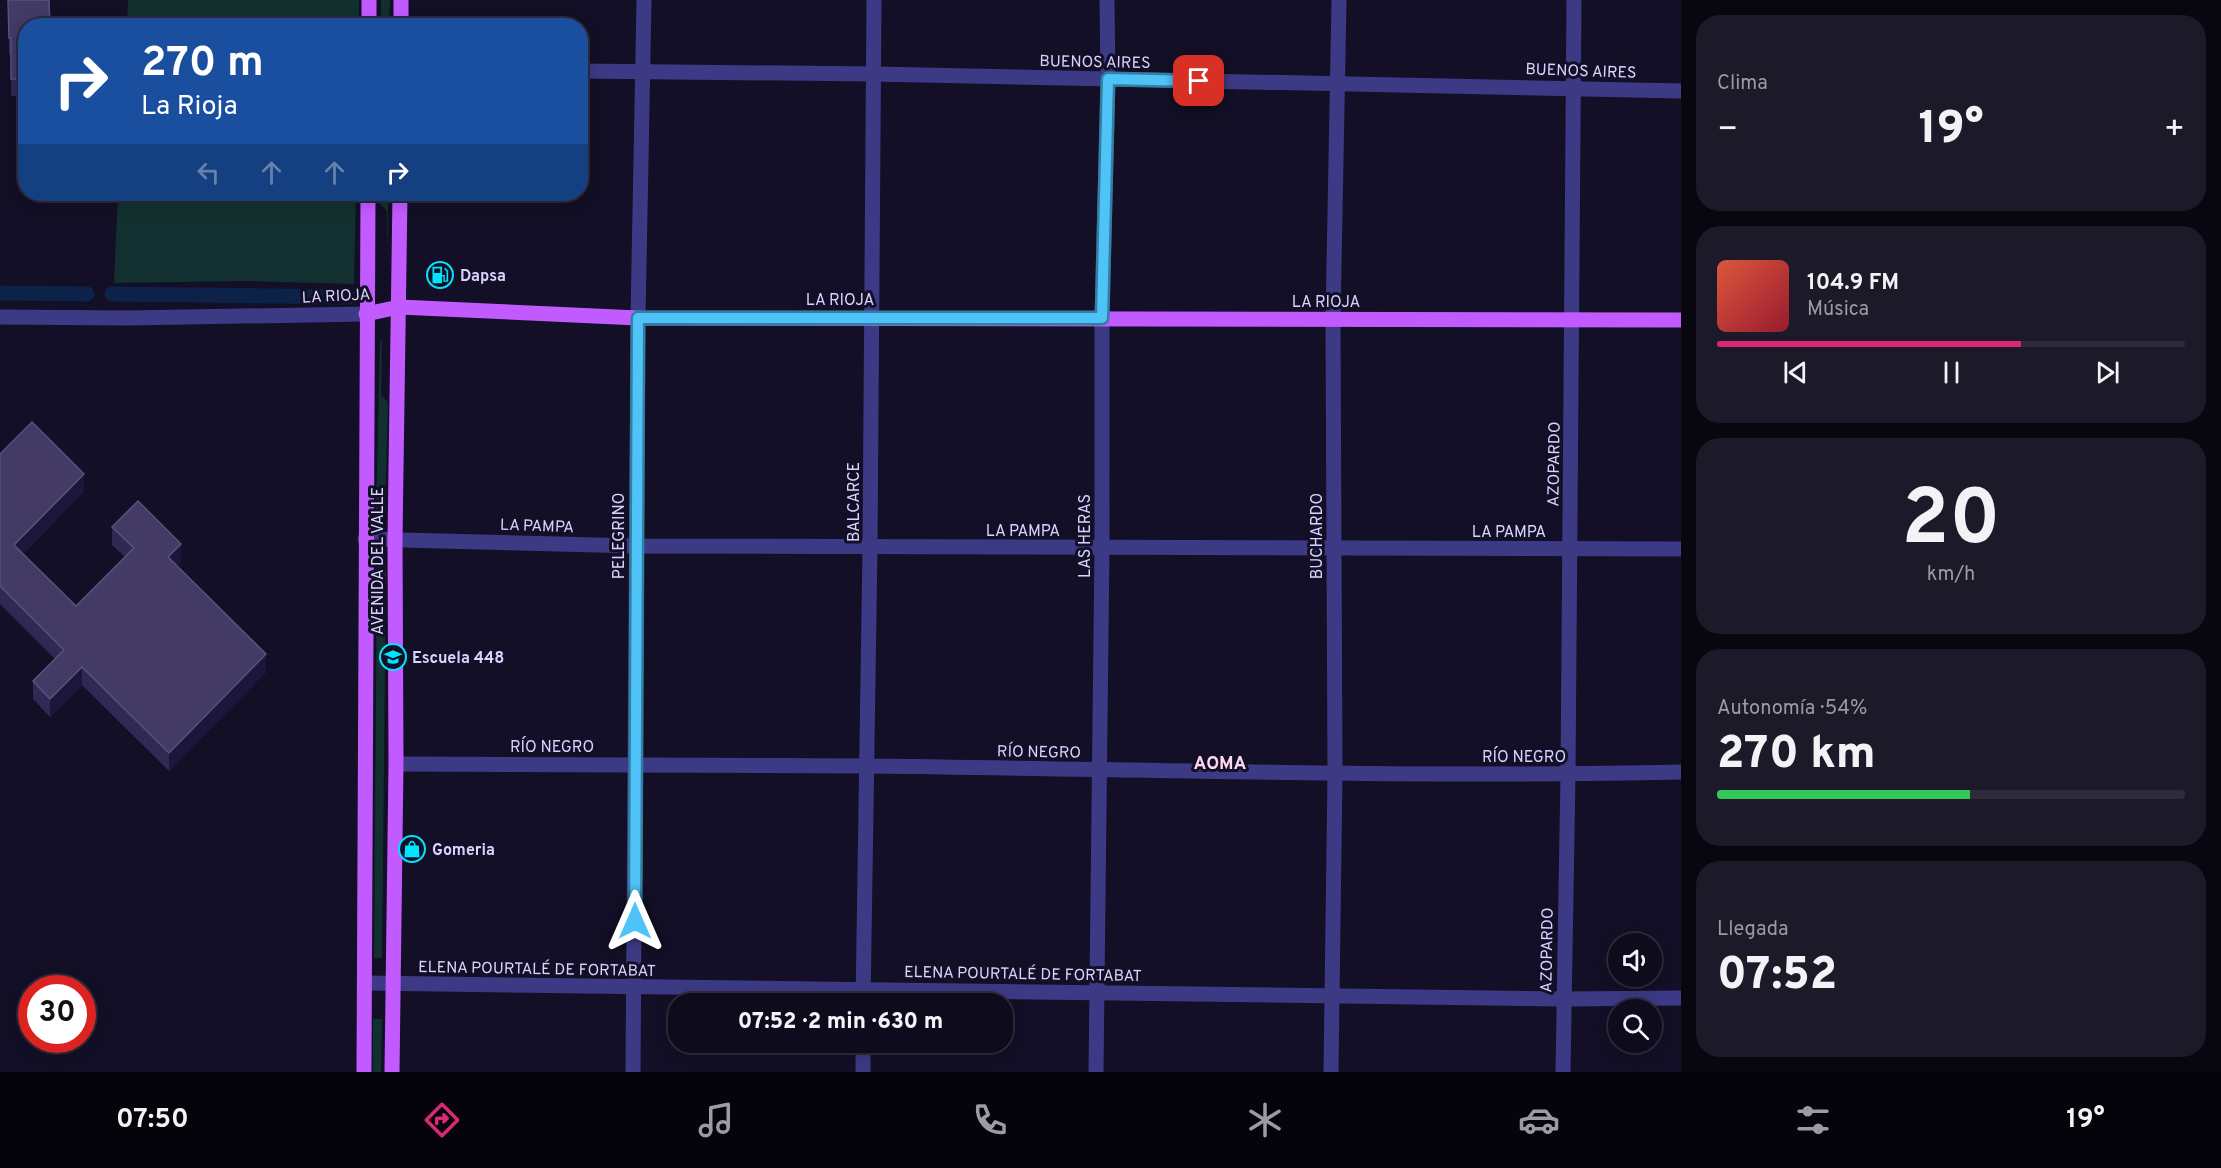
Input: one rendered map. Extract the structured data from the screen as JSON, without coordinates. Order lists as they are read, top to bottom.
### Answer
{
  "streets": {
    "main road": ["LA RIOJA", "AVENIDA DEL VALLE"],
    "street": [
      "BUENOS AIRES",
      "AZOPARDO",
      "BALCARCE",
      "LA PAMPA",
      "PELEGRINO",
      "LAS HERAS",
      "BUCHARDO",
      "RÍO NEGRO",
      "ELENA POURTALÉ DE FORTABAT"
    ]
  },
  "crossings": [
    ["BUENOS AIRES", "AZOPARDO"],
    ["BUENOS AIRES", "BALCARCE"],
    ["BUENOS AIRES", "PELEGRINO"],
    ["BUENOS AIRES", "LAS HERAS"],
    ["BUENOS AIRES", "BUCHARDO"],
    ["LA RIOJA", "AZOPARDO"],
    ["LA RIOJA", "BALCARCE"],
    ["LA RIOJA", "PELEGRINO"],
    ["LA RIOJA", "LAS HERAS"],
    ["LA RIOJA", "BUCHARDO"],
    ["LA RIOJA", "AVENIDA DEL VALLE"],
    ["AZOPARDO", "LA PAMPA"],
    ["AZOPARDO", "RÍO NEGRO"],
    ["AZOPARDO", "ELENA POURTALÉ DE FORTABAT"],
    ["BALCARCE", "LA PAMPA"],
    ["BALCARCE", "RÍO NEGRO"],
    ["LA PAMPA", "PELEGRINO"],
    ["LA PAMPA", "LAS HERAS"],
    ["LA PAMPA", "BUCHARDO"],
    ["LA PAMPA", "AVENIDA DEL VALLE"],
    ["PELEGRINO", "RÍO NEGRO"],
    ["PELEGRINO", "ELENA POURTALÉ DE FORTABAT"],
    ["LAS HERAS", "RÍO NEGRO"],
    ["LAS HERAS", "ELENA POURTALÉ DE FORTABAT"],
    ["BUCHARDO", "RÍO NEGRO"],
    ["BUCHARDO", "ELENA POURTALÉ DE FORTABAT"],
    ["AVENIDA DEL VALLE", "RÍO NEGRO"],
    ["AVENIDA DEL VALLE", "ELENA POURTALÉ DE FORTABAT"]
  ],
  "districts": ["AOMA"],
  "places": {
    "fuel station": ["Dapsa"],
    "school or university": ["Escuela 448"],
    "shop": ["Gomeria"]
  },
  "page": {
    "tile": [
      "Clima",
      ["20", "km/h"],
      ["Autonomía · 54%", "270 km"],
      ["Llegada", "07:52"]
    ],
    "turn": ["270 m", "La Rioja"],
    "heat": ["−", "19°", "+"],
    "song": ["104.9 FM", "Música"],
    "limit": "30",
    "trip": "07:52 · 2 min · 630 m",
    "tabs": ["07:50", "19°"]
  }
}
